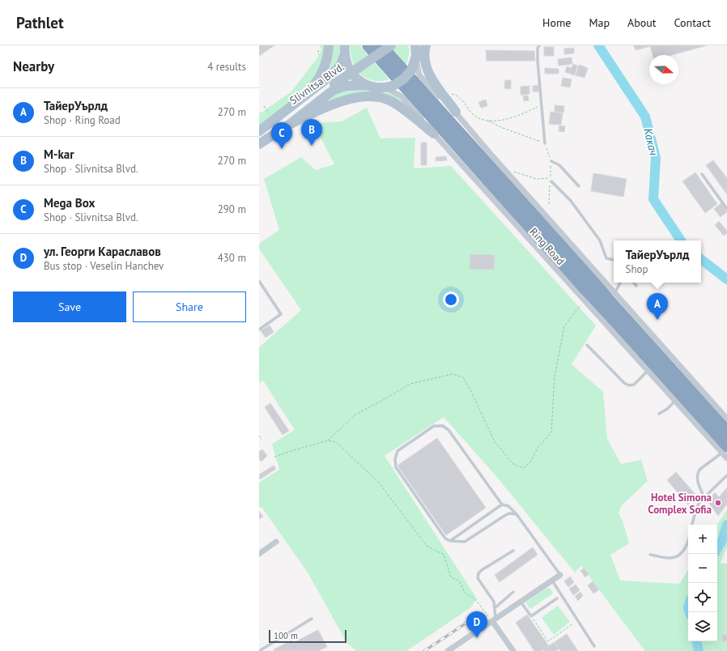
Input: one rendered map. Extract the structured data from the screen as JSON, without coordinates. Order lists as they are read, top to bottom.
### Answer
{
  "streets": {
    "highway": ["Ring Road"],
    "main road": ["Slivnitsa Blvd."]
  },
  "crossings": [
    ["Slivnitsa Blvd.", "Ring Road"]
  ],
  "water": ["Какач"],
  "places": ["Hotel Simona Complex Sofia"],
  "scale_bar": "100 m",
  "north": "right",
  "page": {
    "header": "Pathlet",
    "nav": [
      "Home",
      "Map",
      "About",
      "Contact"
    ],
    "heading": ["Nearby", "4 results"],
    "list": [
      {
        "mark": "A",
        "name": "ТайерУърлд",
        "note": "Shop · Ring Road",
        "value": "270 m"
      },
      {
        "mark": "B",
        "name": "M-kar",
        "note": "Shop · Slivnitsa Blvd.",
        "value": "270 m"
      },
      {
        "mark": "C",
        "name": "Mega Box",
        "note": "Shop · Slivnitsa Blvd.",
        "value": "290 m"
      },
      {
        "mark": "D",
        "name": "ул. Георги Караславов",
        "note": "Bus stop · Veselin Hanchev",
        "value": "430 m"
      }
    ],
    "pins": [
      "B",
      "C",
      "A",
      "D"
    ],
    "popup": ["ТайерУърлд", "Shop"],
    "buttons": ["Save", "Share"],
    "map_buttons": ["+", "−"],
    "scale": "100 m"
  }
}
